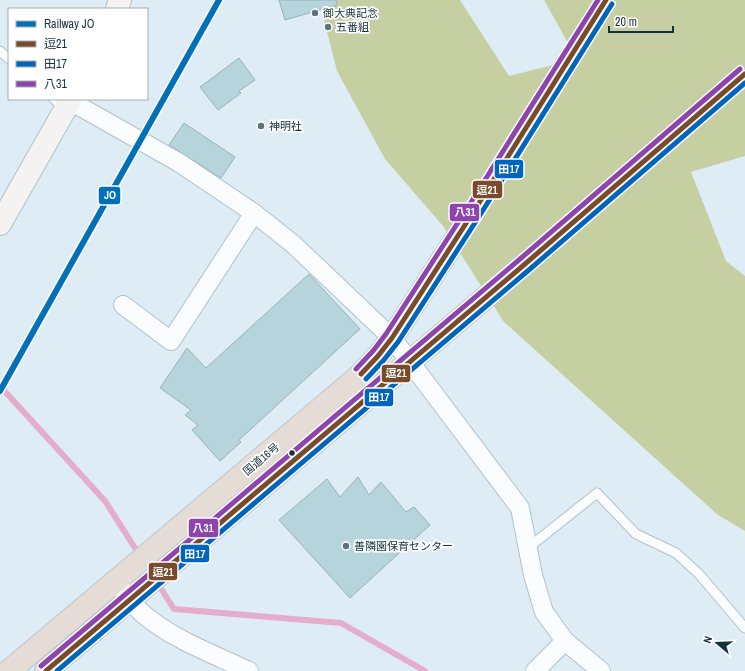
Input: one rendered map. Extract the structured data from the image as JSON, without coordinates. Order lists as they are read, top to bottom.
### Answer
{
  "streets": {
    "highway": ["国道16号"]
  },
  "places": [
    "御大典記念",
    "五番組",
    "神明社",
    "善隣園保育センター"
  ],
  "lines": [
    "rail line JO",
    "transit line 逗21",
    "transit line 八31",
    "transit line 田17"
  ],
  "legend": [
    "Railway JO",
    "逗21",
    "田17",
    "八31"
  ],
  "scale_bar": "20 m",
  "north": "left"
}
